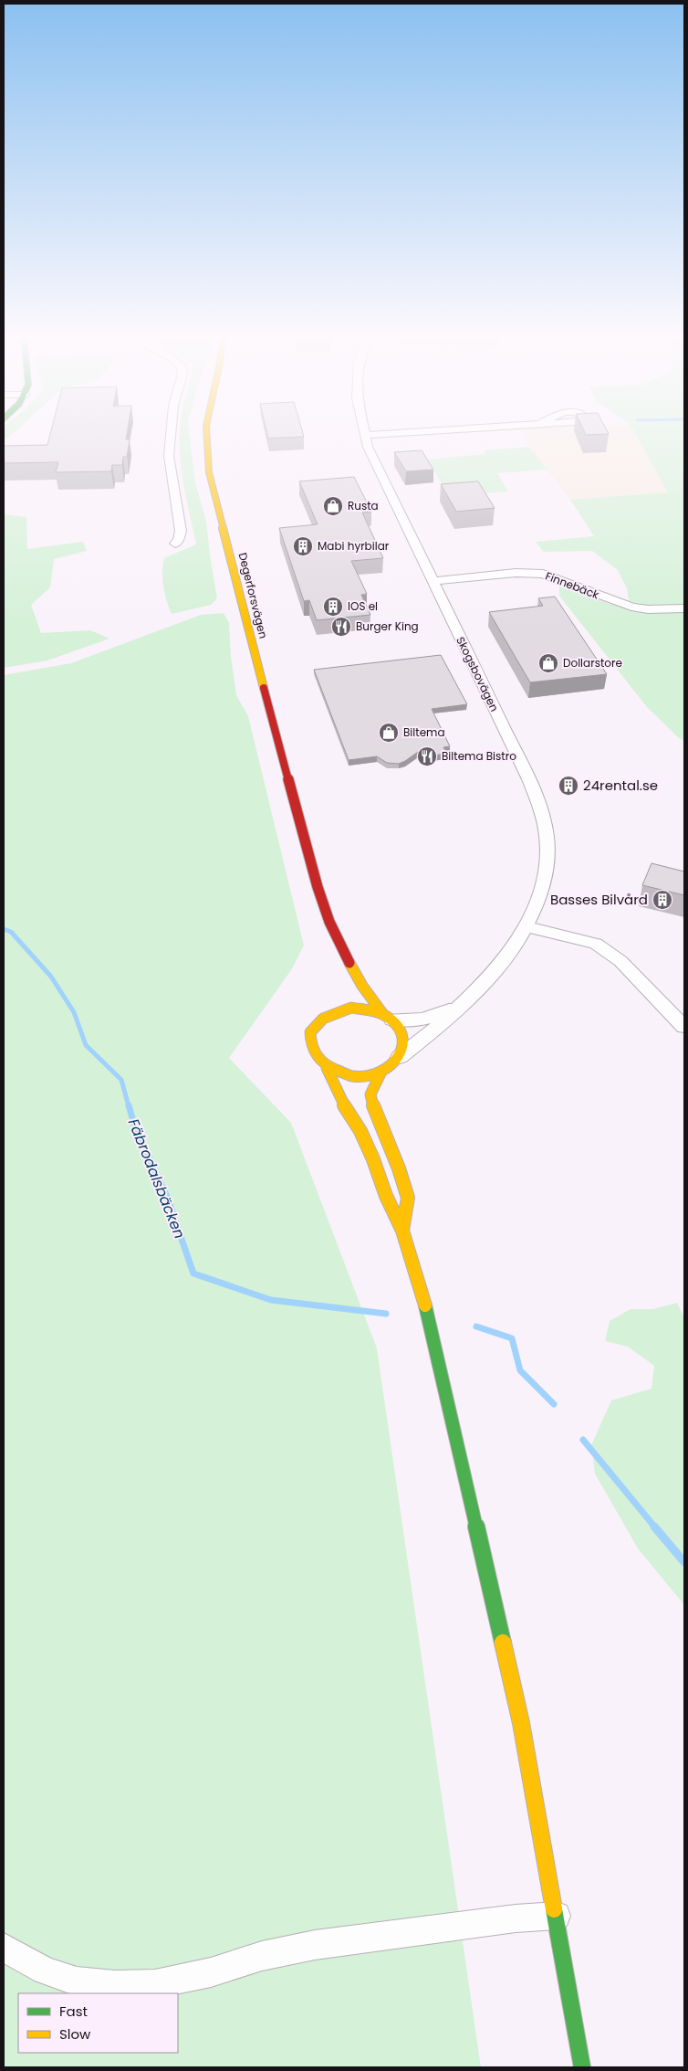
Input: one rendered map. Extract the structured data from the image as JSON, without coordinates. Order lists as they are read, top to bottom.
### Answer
{
  "streets": {
    "main road": ["Degerforsvägen"],
    "street": ["Finnebäck", "Skogsbovägen"]
  },
  "crossings": [
    ["Finnebäck", "Skogsbovägen"],
    ["Degerforsvägen", "Skogsbovägen"]
  ],
  "water": ["Fäbrodalsbäcken"],
  "places": {
    "shop": ["Rusta", "Dollarstore", "Biltema"],
    "building": [
      "Mabi hyrbilar",
      "IOS el",
      "24rental.se",
      "Basses Bilvård"
    ],
    "restaurant": ["Burger King", "Biltema Bistro"]
  },
  "legend": ["Fast", "Slow"]
}
